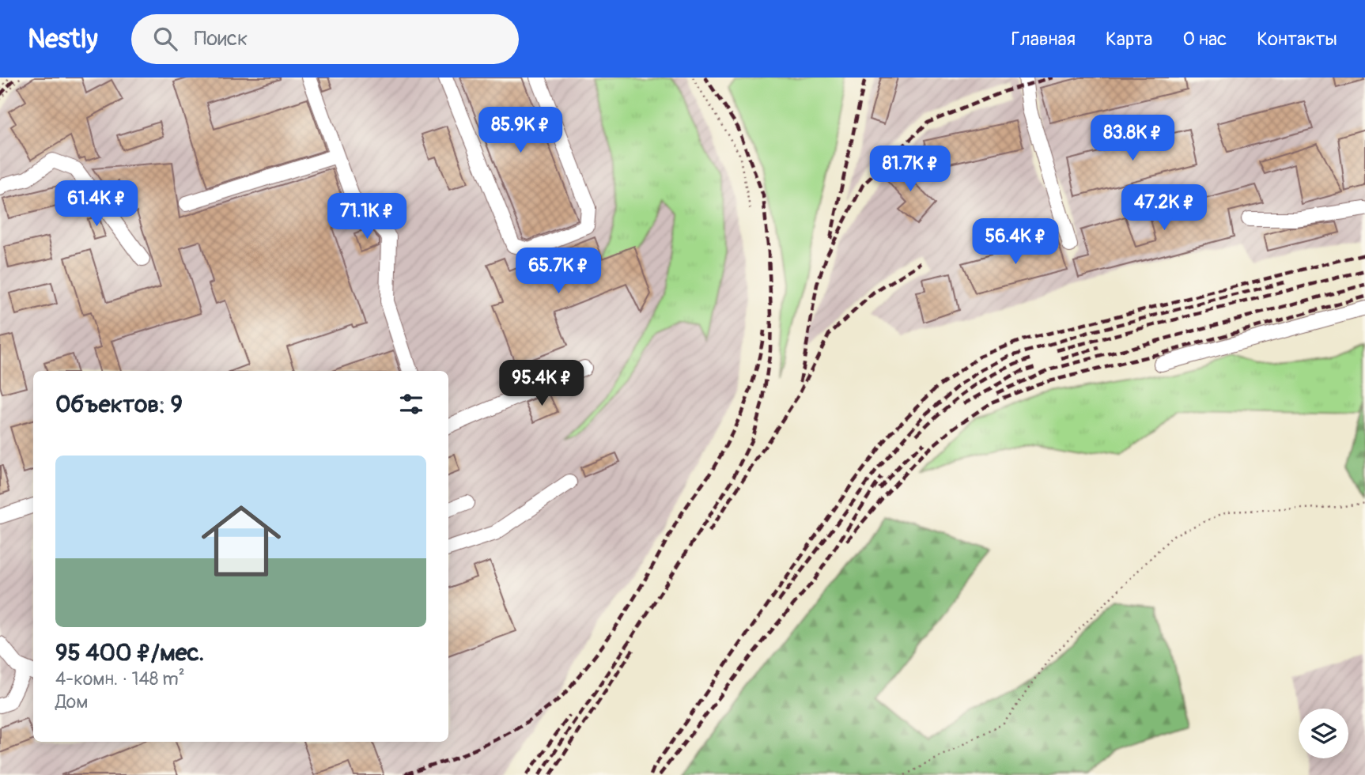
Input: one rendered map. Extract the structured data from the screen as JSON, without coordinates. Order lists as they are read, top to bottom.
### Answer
{
  "page": {
    "header": "Nestly",
    "search": "Поиск",
    "nav": [
      "Главная",
      "Карта",
      "О нас",
      "Контакты"
    ],
    "price": [
      "85.9K ₽",
      "83.8K ₽",
      "81.7K ₽",
      "61.4K ₽",
      "47.2K ₽",
      "71.1K ₽",
      "56.4K ₽",
      "65.7K ₽",
      "95.4K ₽"
    ],
    "heading": "Объектов: 9",
    "list": [
      {
        "name": "95 400 ₽/мес.",
        "note": "4-комн. · 148 m² · Дом"
      }
    ]
  }
}
